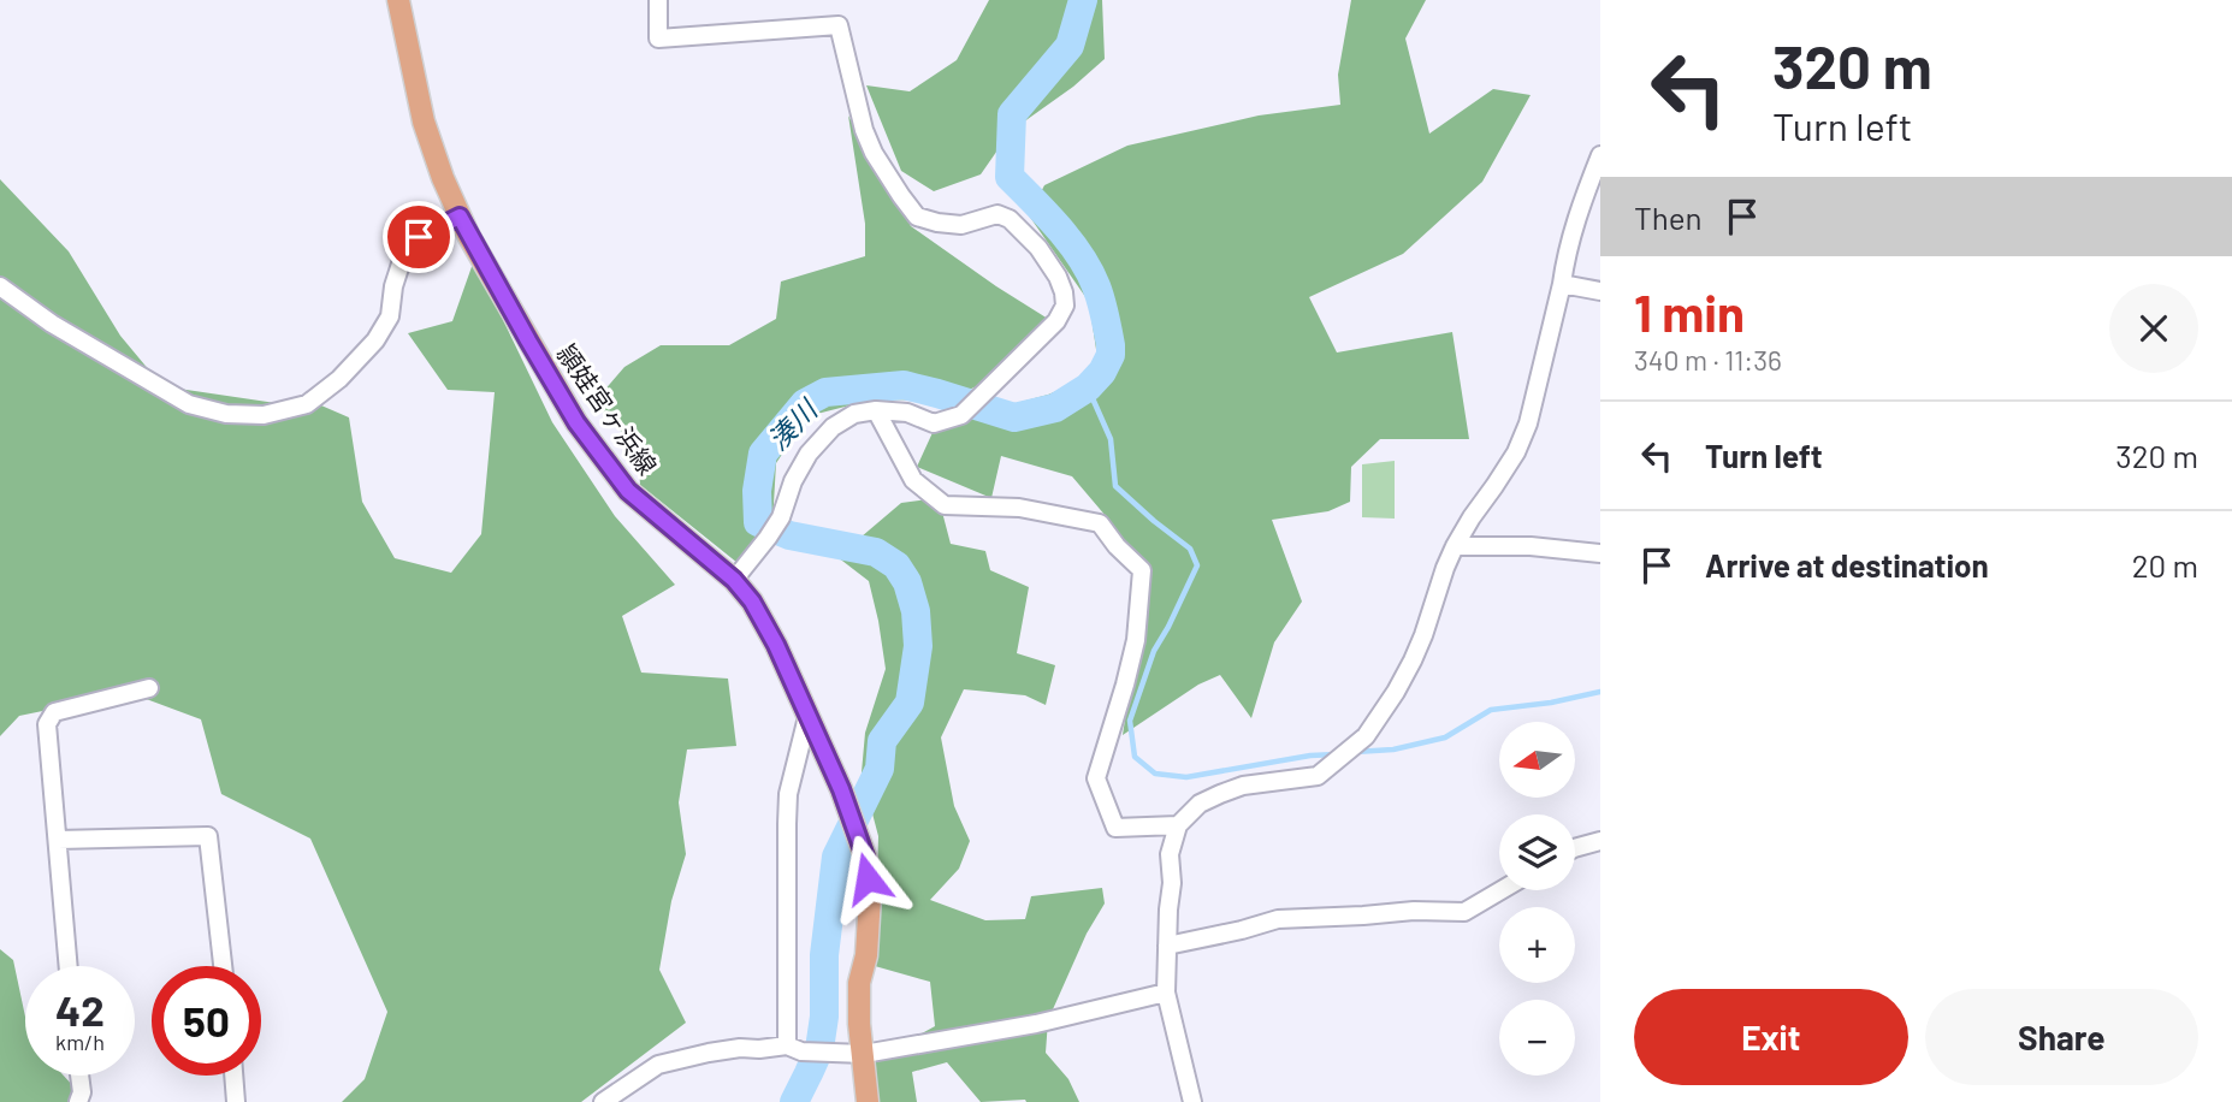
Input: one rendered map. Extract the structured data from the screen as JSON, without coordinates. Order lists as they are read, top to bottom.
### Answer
{
  "streets": {
    "main road": ["頴娃宮ヶ浜線"]
  },
  "water": ["湊川"],
  "north": "left",
  "page": {
    "turn": ["320 m", "Turn left"],
    "then": "Then",
    "heading": ["1 min", "340 m · 11:36"],
    "list": [
      {
        "name": "Turn left",
        "value": "320 m"
      },
      {
        "name": "Arrive at destination",
        "value": "20 m"
      }
    ],
    "map_buttons": ["+", "−"],
    "speed": "42 km/h",
    "limit": "50",
    "buttons": ["Exit", "Share"]
  }
}
